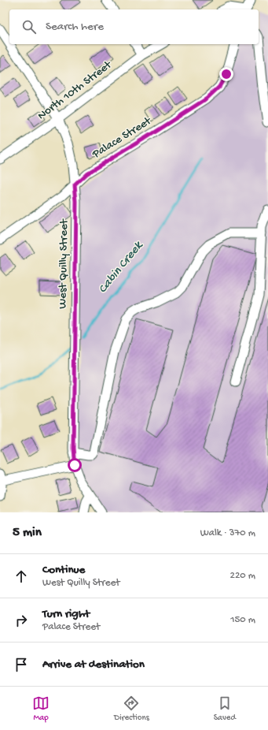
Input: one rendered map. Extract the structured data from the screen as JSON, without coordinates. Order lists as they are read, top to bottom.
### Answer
{
  "streets": {
    "street": ["North 10th Street", "Palace Street", "West Quilly Street"]
  },
  "crossings": [
    ["North 10th Street", "West Quilly Street"],
    ["Palace Street", "West Quilly Street"]
  ],
  "water": ["Cabin Creek"],
  "page": {
    "search": "Search here",
    "heading": ["5 min", "Walk · 370 m"],
    "list": [
      ["Continue", "West Quilly Street", "220 m"],
      ["Turn right", "Palace Street", "150 m"],
      "Arrive at destination"
    ],
    "nav": ["Map", "Directions", "Saved"]
  }
}
